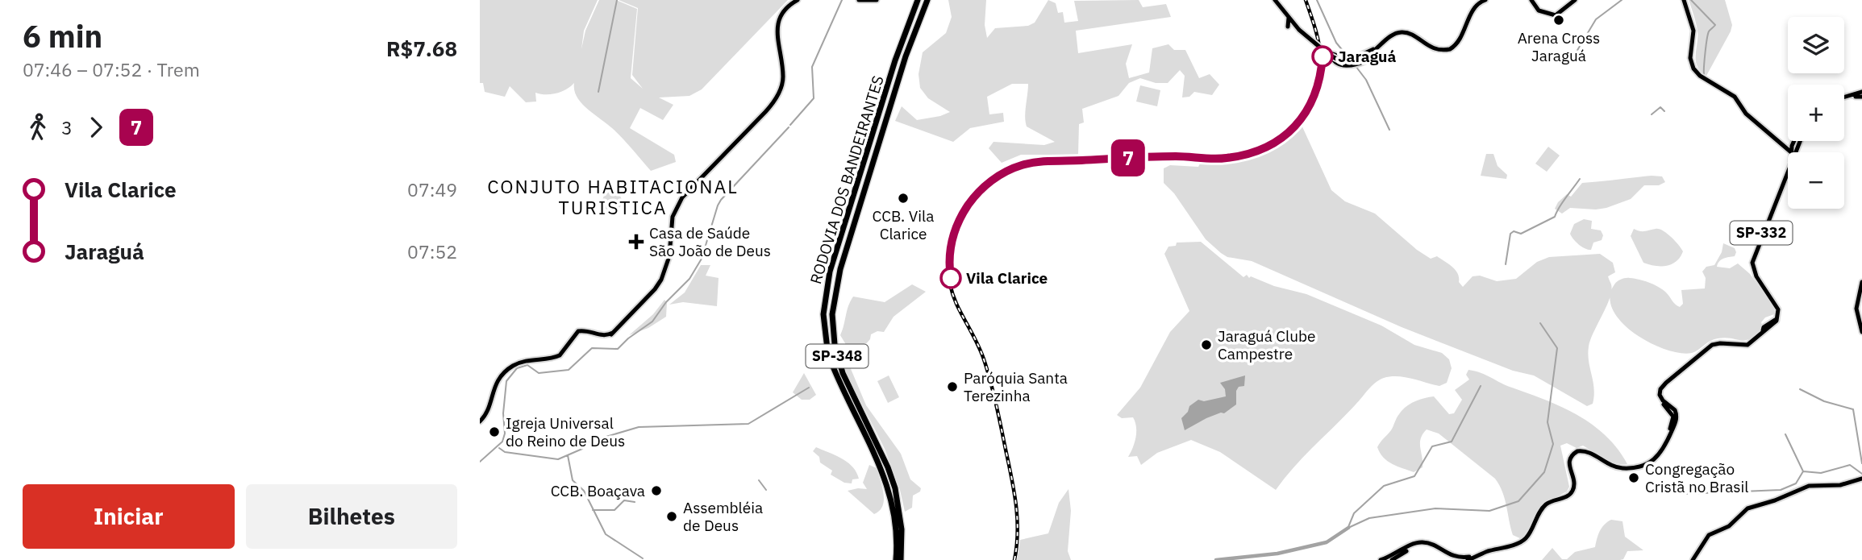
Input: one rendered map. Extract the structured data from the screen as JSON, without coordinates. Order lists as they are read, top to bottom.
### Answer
{
  "streets": {
    "highway": ["RODOVIA DOS BANDEIRANTES", "SP-348"],
    "main road": ["SP-332"]
  },
  "districts": ["CONJUTO HABITACIONAL TURISTICA"],
  "places": {
    "other": [
      "Arena Cross Jaraguá",
      "Jaraguá",
      "CCB. Vila Clarice",
      "Vila Clarice",
      "Jaraguá Clube Campestre",
      "Paróquia Santa Terezinha",
      "Igreja Universal do Reino de Deus",
      "Congregação Cristã no Brasil",
      "CCB. Boaçava",
      "Assembléia de Deus"
    ],
    "health": ["Casa de Saúde São João de Deus"]
  },
  "page": {
    "heading": ["6 min", "07:46 – 07:52 · Trem", "R$7.68"],
    "on_map": "7",
    "map_buttons": ["+", "−"],
    "legs": ["3", "7"],
    "list": [
      {
        "name": "Vila Clarice",
        "value": "07:49"
      },
      {
        "name": "Jaraguá",
        "value": "07:52"
      }
    ],
    "buttons": ["Iniciar", "Bilhetes"]
  }
}
